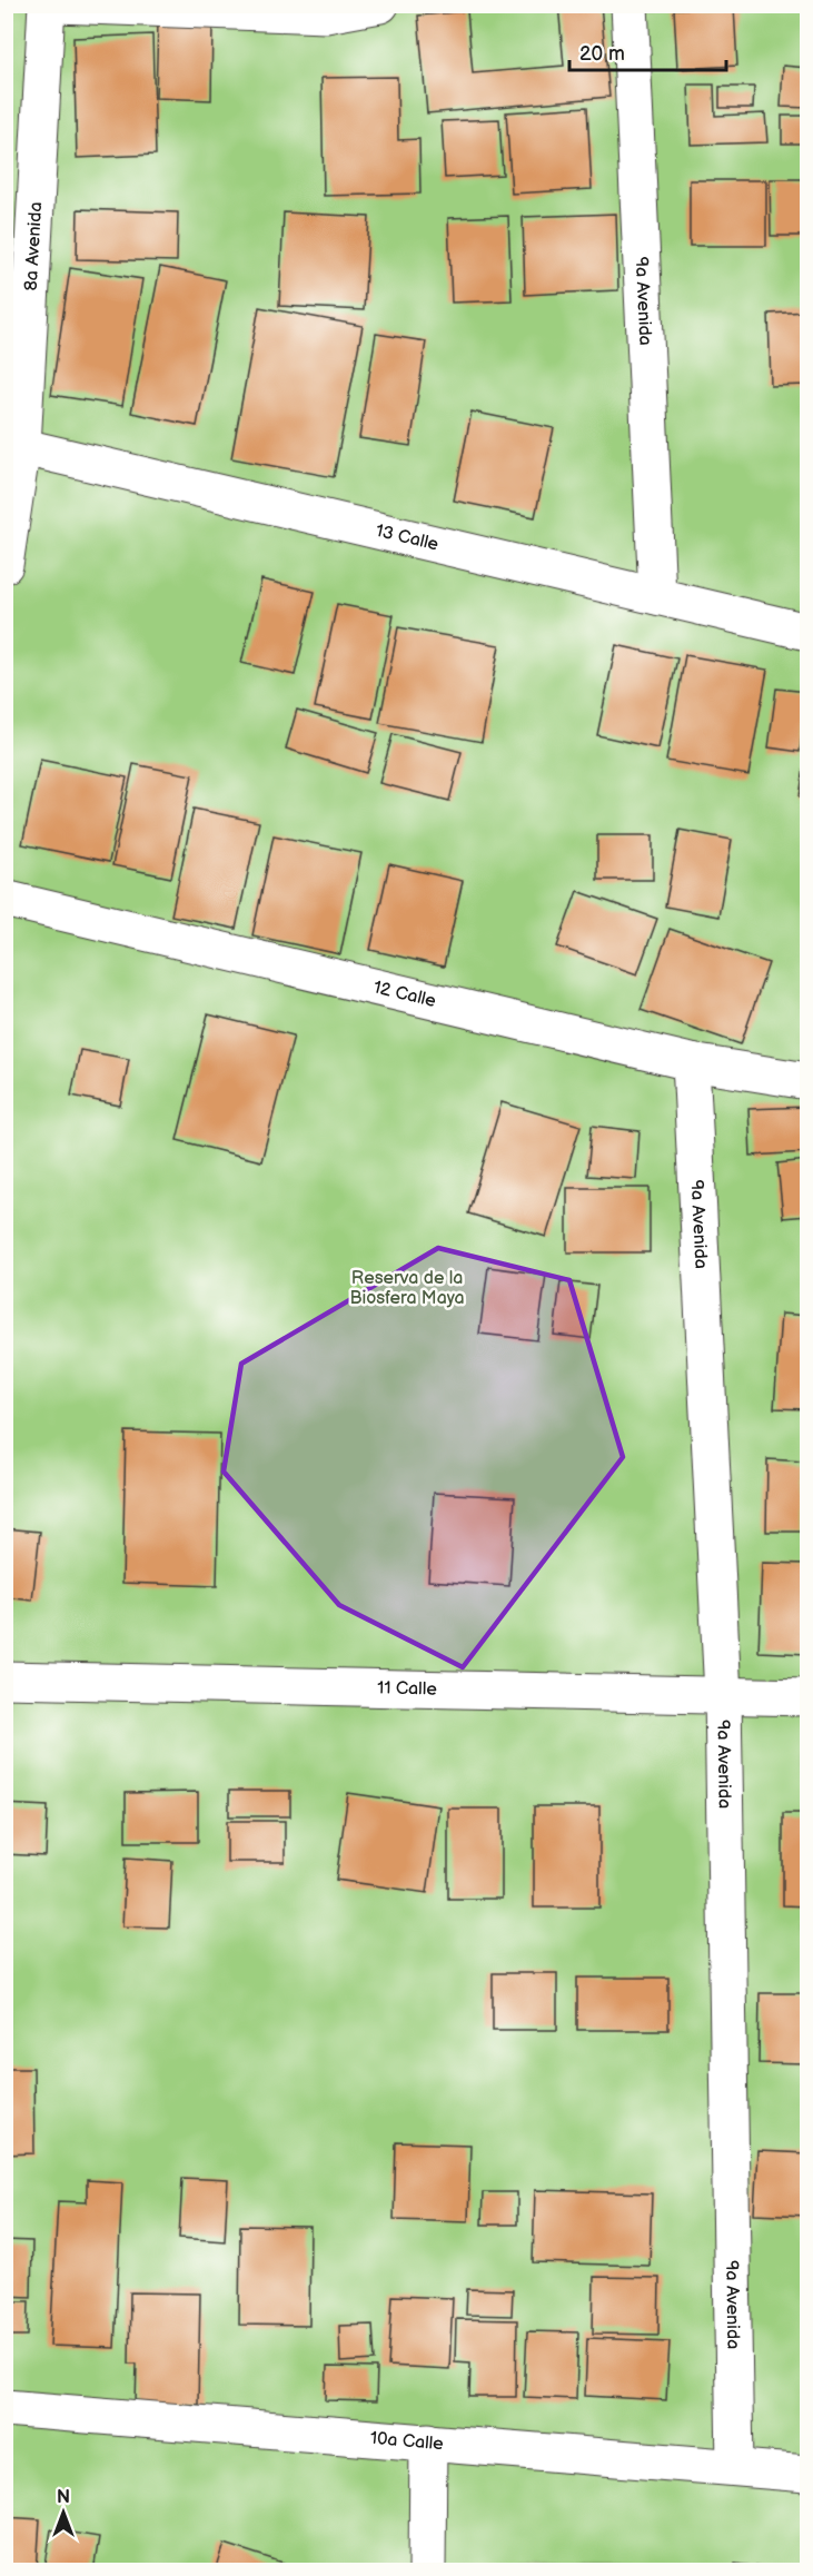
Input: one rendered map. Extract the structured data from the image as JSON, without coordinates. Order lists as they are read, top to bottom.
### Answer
{
  "streets": {
    "street": [
      "8a Avenida",
      "9a Avenida",
      "13 Calle",
      "12 Calle",
      "11 Calle",
      "10a Calle"
    ]
  },
  "crossings": [
    ["8a Avenida", "13 Calle"],
    ["9a Avenida", "13 Calle"],
    ["9a Avenida", "12 Calle"],
    ["9a Avenida", "11 Calle"],
    ["9a Avenida", "10a Calle"]
  ],
  "parks": ["Reserva de la Biosfera Maya"],
  "scale_bar": "20 m",
  "north": "top"
}
